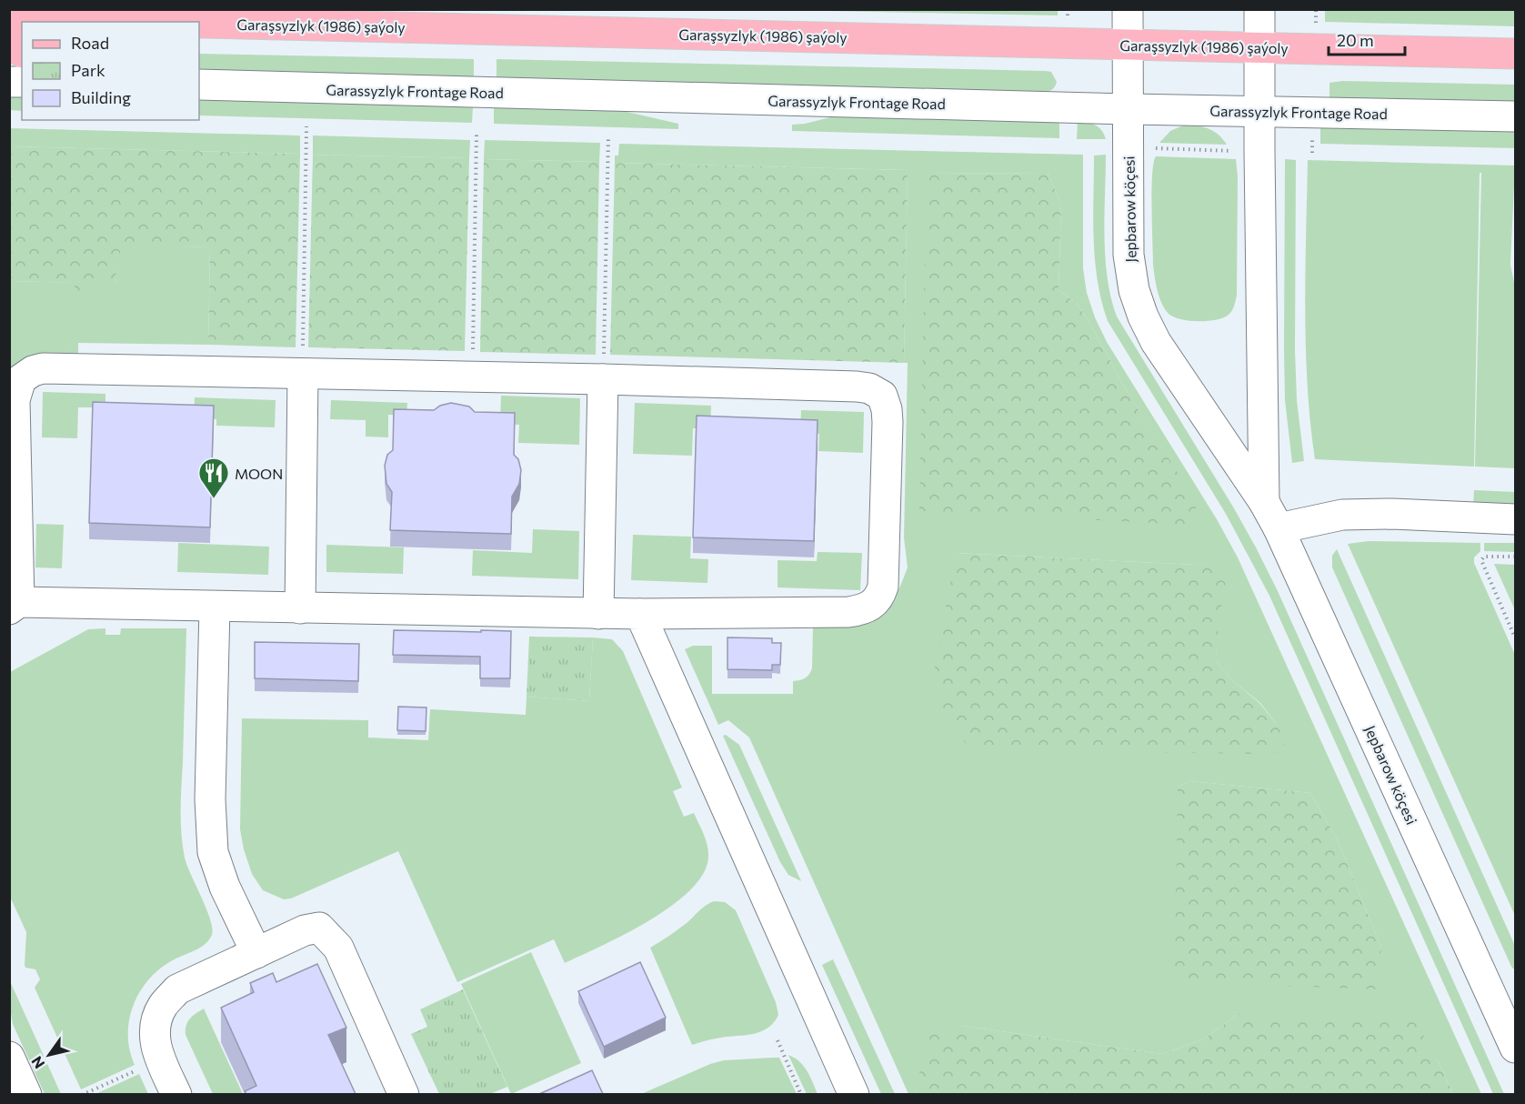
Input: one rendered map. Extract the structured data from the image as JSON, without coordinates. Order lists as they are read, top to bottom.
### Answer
{
  "streets": {
    "main road": ["Garaşsyzlyk (1986) şaýoly"],
    "street": ["Garassyzlyk Frontage Road", "Jepbarow köçesi"]
  },
  "crossings": [
    ["Garaşsyzlyk (1986) şaýoly", "Jepbarow köçesi"],
    ["Garassyzlyk Frontage Road", "Jepbarow köçesi"]
  ],
  "places": {
    "restaurant": ["MOON"]
  },
  "legend": ["Road", "Park", "Building"],
  "scale_bar": "20 m",
  "north": "bottom left"
}
